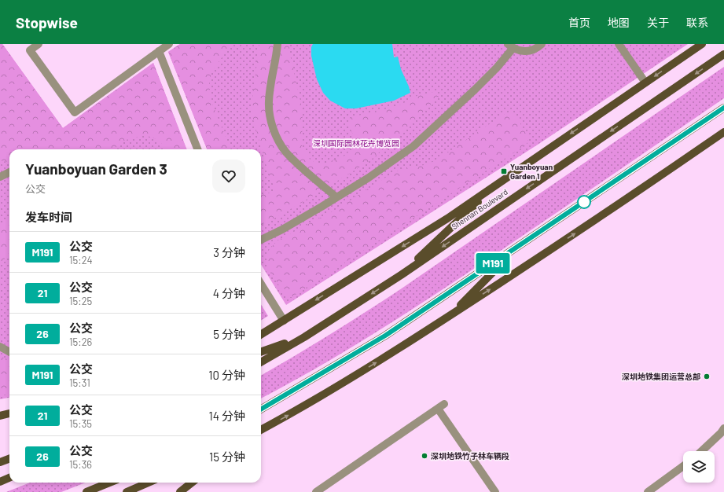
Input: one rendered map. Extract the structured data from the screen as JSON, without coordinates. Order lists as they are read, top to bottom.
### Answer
{
  "streets": {
    "main road": ["Shennan Boulevard"]
  },
  "parks": ["深圳国际园林花卉博览园"],
  "places": {
    "transit": ["Yuanboyuan Garden 1"],
    "other": ["深圳地铁集团运营总部", "深圳地铁竹子林车辆段"]
  },
  "lines": ["bus line M191"],
  "page": {
    "header": "Stopwise",
    "nav": [
      "首页",
      "地图",
      "关于",
      "联系"
    ],
    "on_map": "M191",
    "heading": [
      ["Yuanboyuan Garden 3", "公交"],
      "发车时间"
    ],
    "list": [
      {
        "mark": "M191",
        "name": "公交",
        "note": "15:24",
        "value": "3 分钟"
      },
      {
        "mark": "21",
        "name": "公交",
        "note": "15:25",
        "value": "4 分钟"
      },
      {
        "mark": "26",
        "name": "公交",
        "note": "15:26",
        "value": "5 分钟"
      },
      {
        "mark": "M191",
        "name": "公交",
        "note": "15:31",
        "value": "10 分钟"
      },
      {
        "mark": "21",
        "name": "公交",
        "note": "15:35",
        "value": "14 分钟"
      },
      {
        "mark": "26",
        "name": "公交",
        "note": "15:36",
        "value": "15 分钟"
      }
    ]
  }
}
